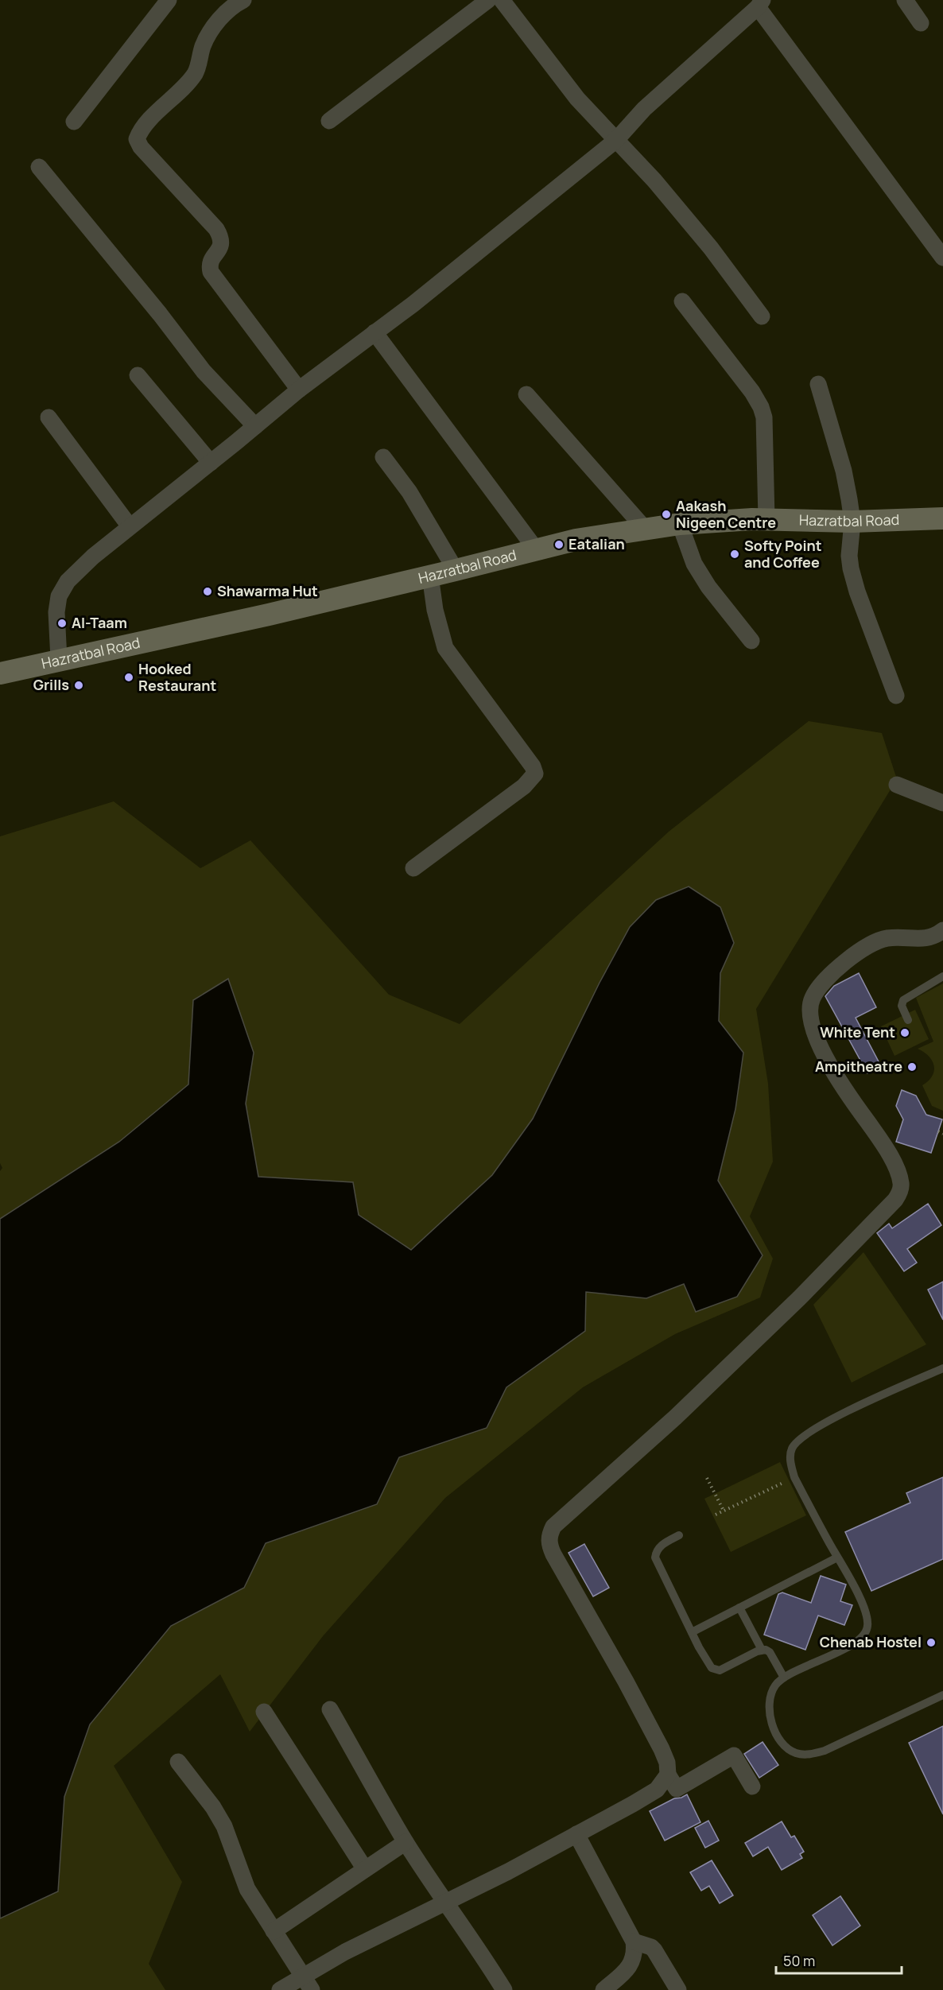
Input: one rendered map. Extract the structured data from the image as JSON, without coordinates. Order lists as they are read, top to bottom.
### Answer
{
  "streets": {
    "main road": ["Hazratbal Road"]
  },
  "places": [
    "Aakash Nigeen Centre",
    "Eatalian",
    "Softy Point and Coffee",
    "Shawarma Hut",
    "Al-Taam",
    "Hooked Restaurant",
    "Grills",
    "White Tent",
    "Ampitheatre",
    "Chenab Hostel"
  ],
  "scale_bar": "50 m"
}
